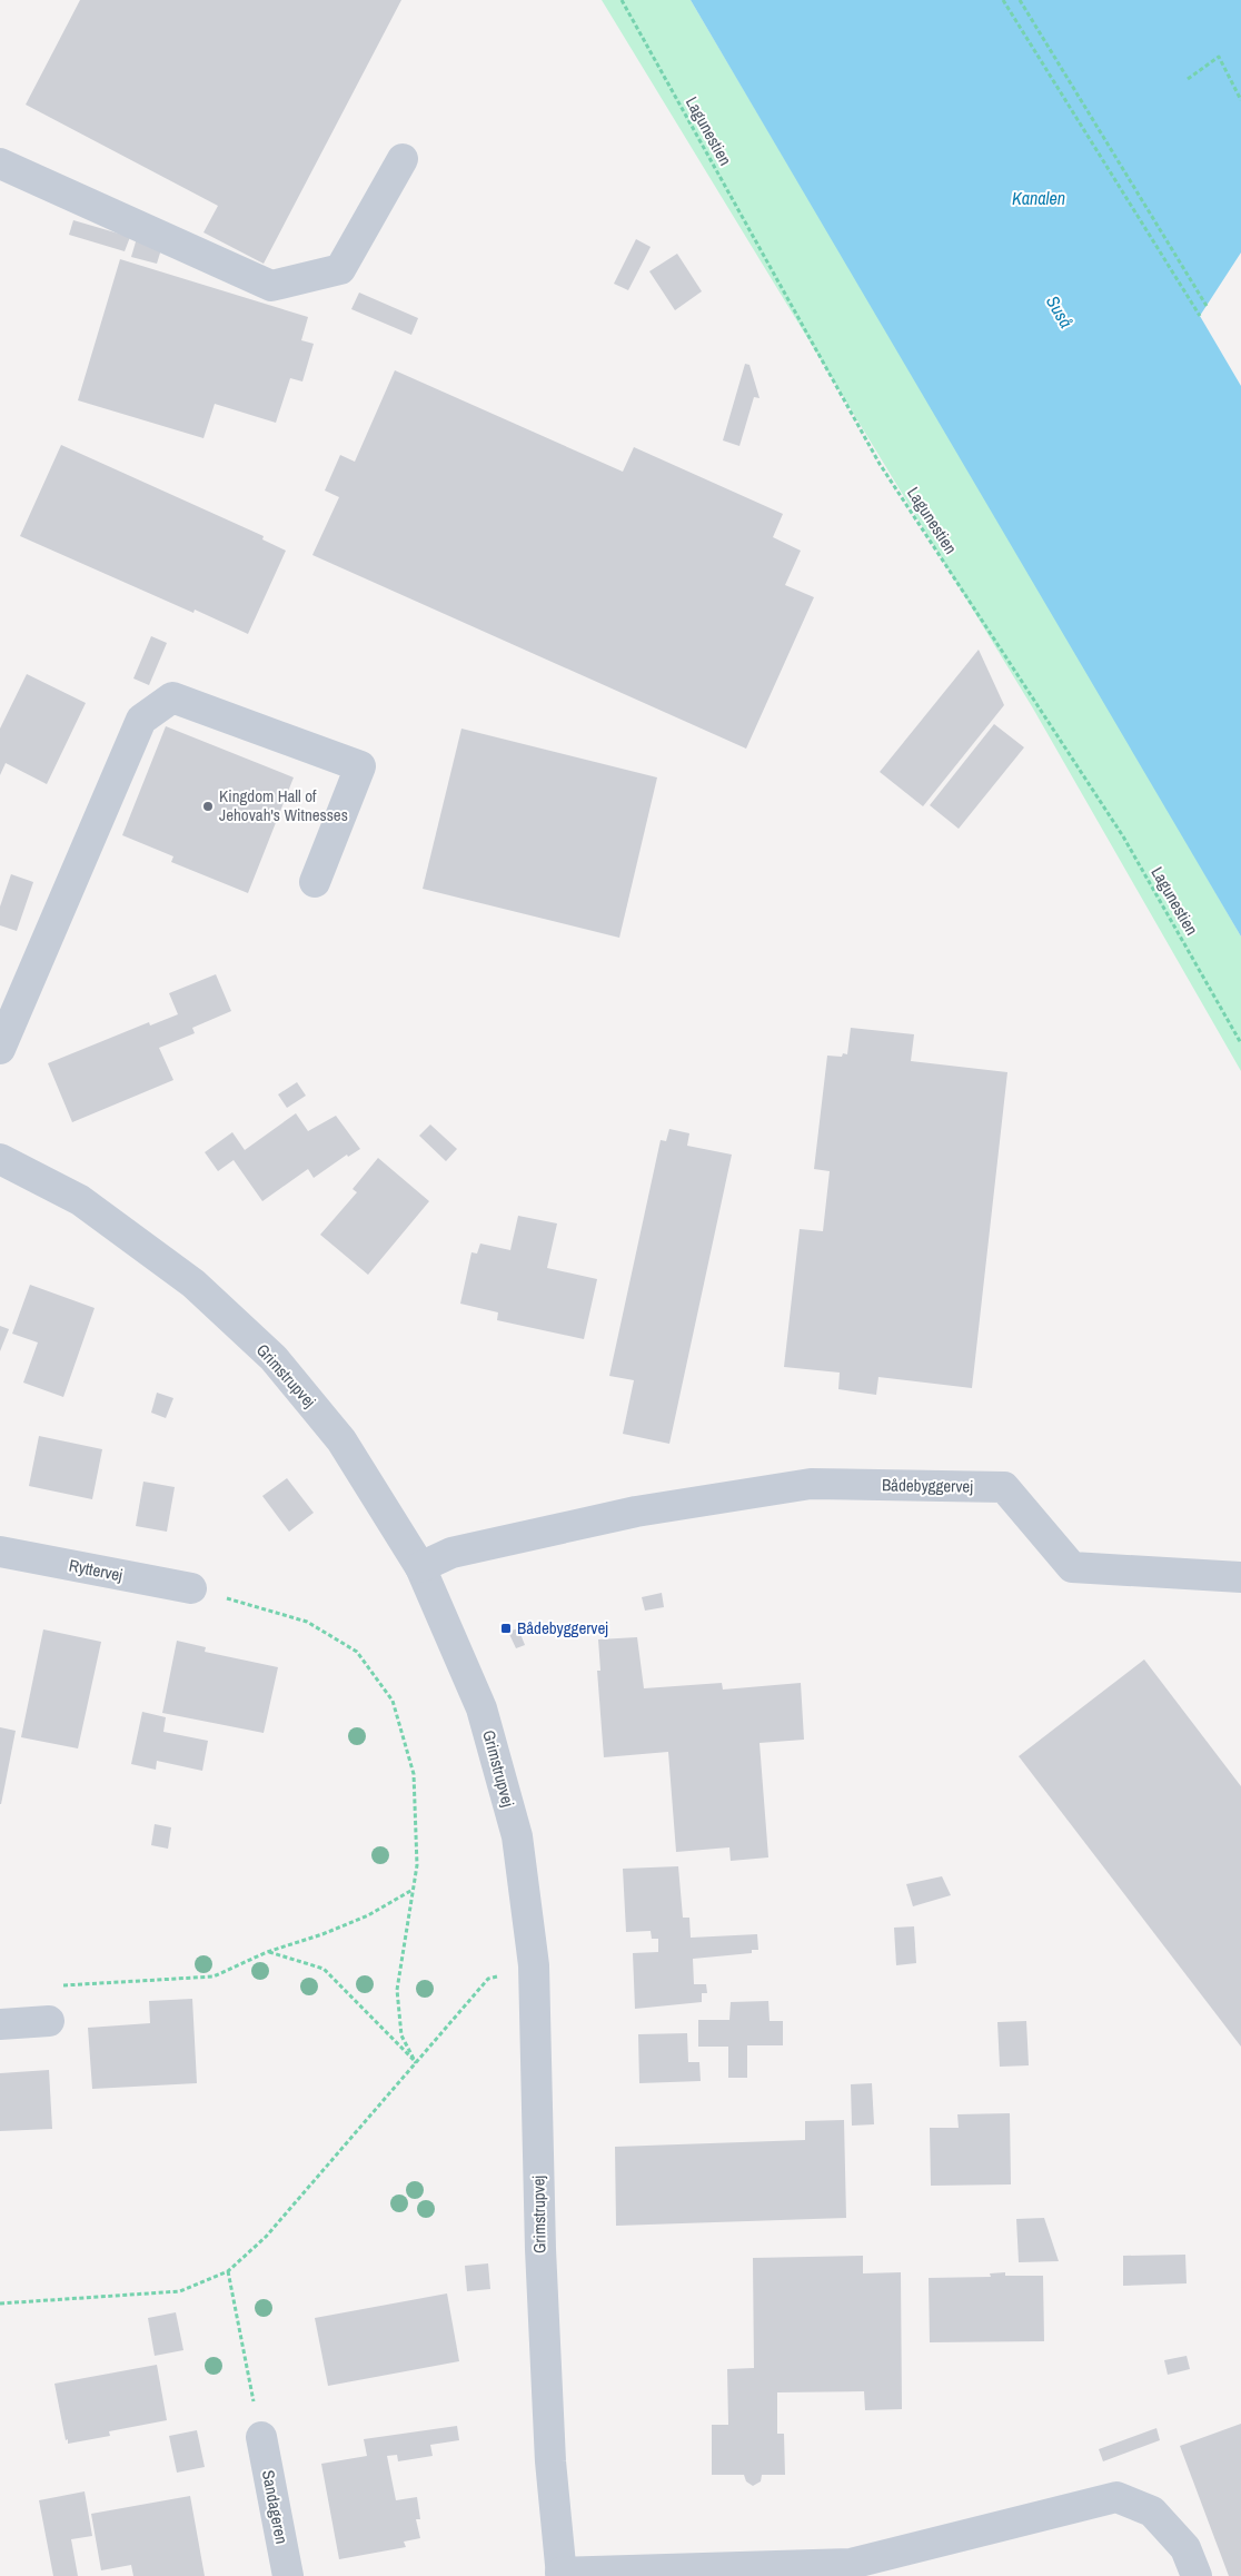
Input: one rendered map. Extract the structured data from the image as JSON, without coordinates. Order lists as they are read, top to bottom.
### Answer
{
  "streets": {
    "street": [
      "Grimstrupvej",
      "Bådebyggervej",
      "Ryttervej",
      "Sandageren"
    ],
    "path": ["Lagunestien"]
  },
  "crossings": [
    ["Grimstrupvej", "Bådebyggervej"]
  ],
  "water": ["Kanalen", "Suså"],
  "places": {
    "other": ["Kingdom Hall of Jehovah's Witnesses"],
    "transit": ["Bådebyggervej"]
  }
}
